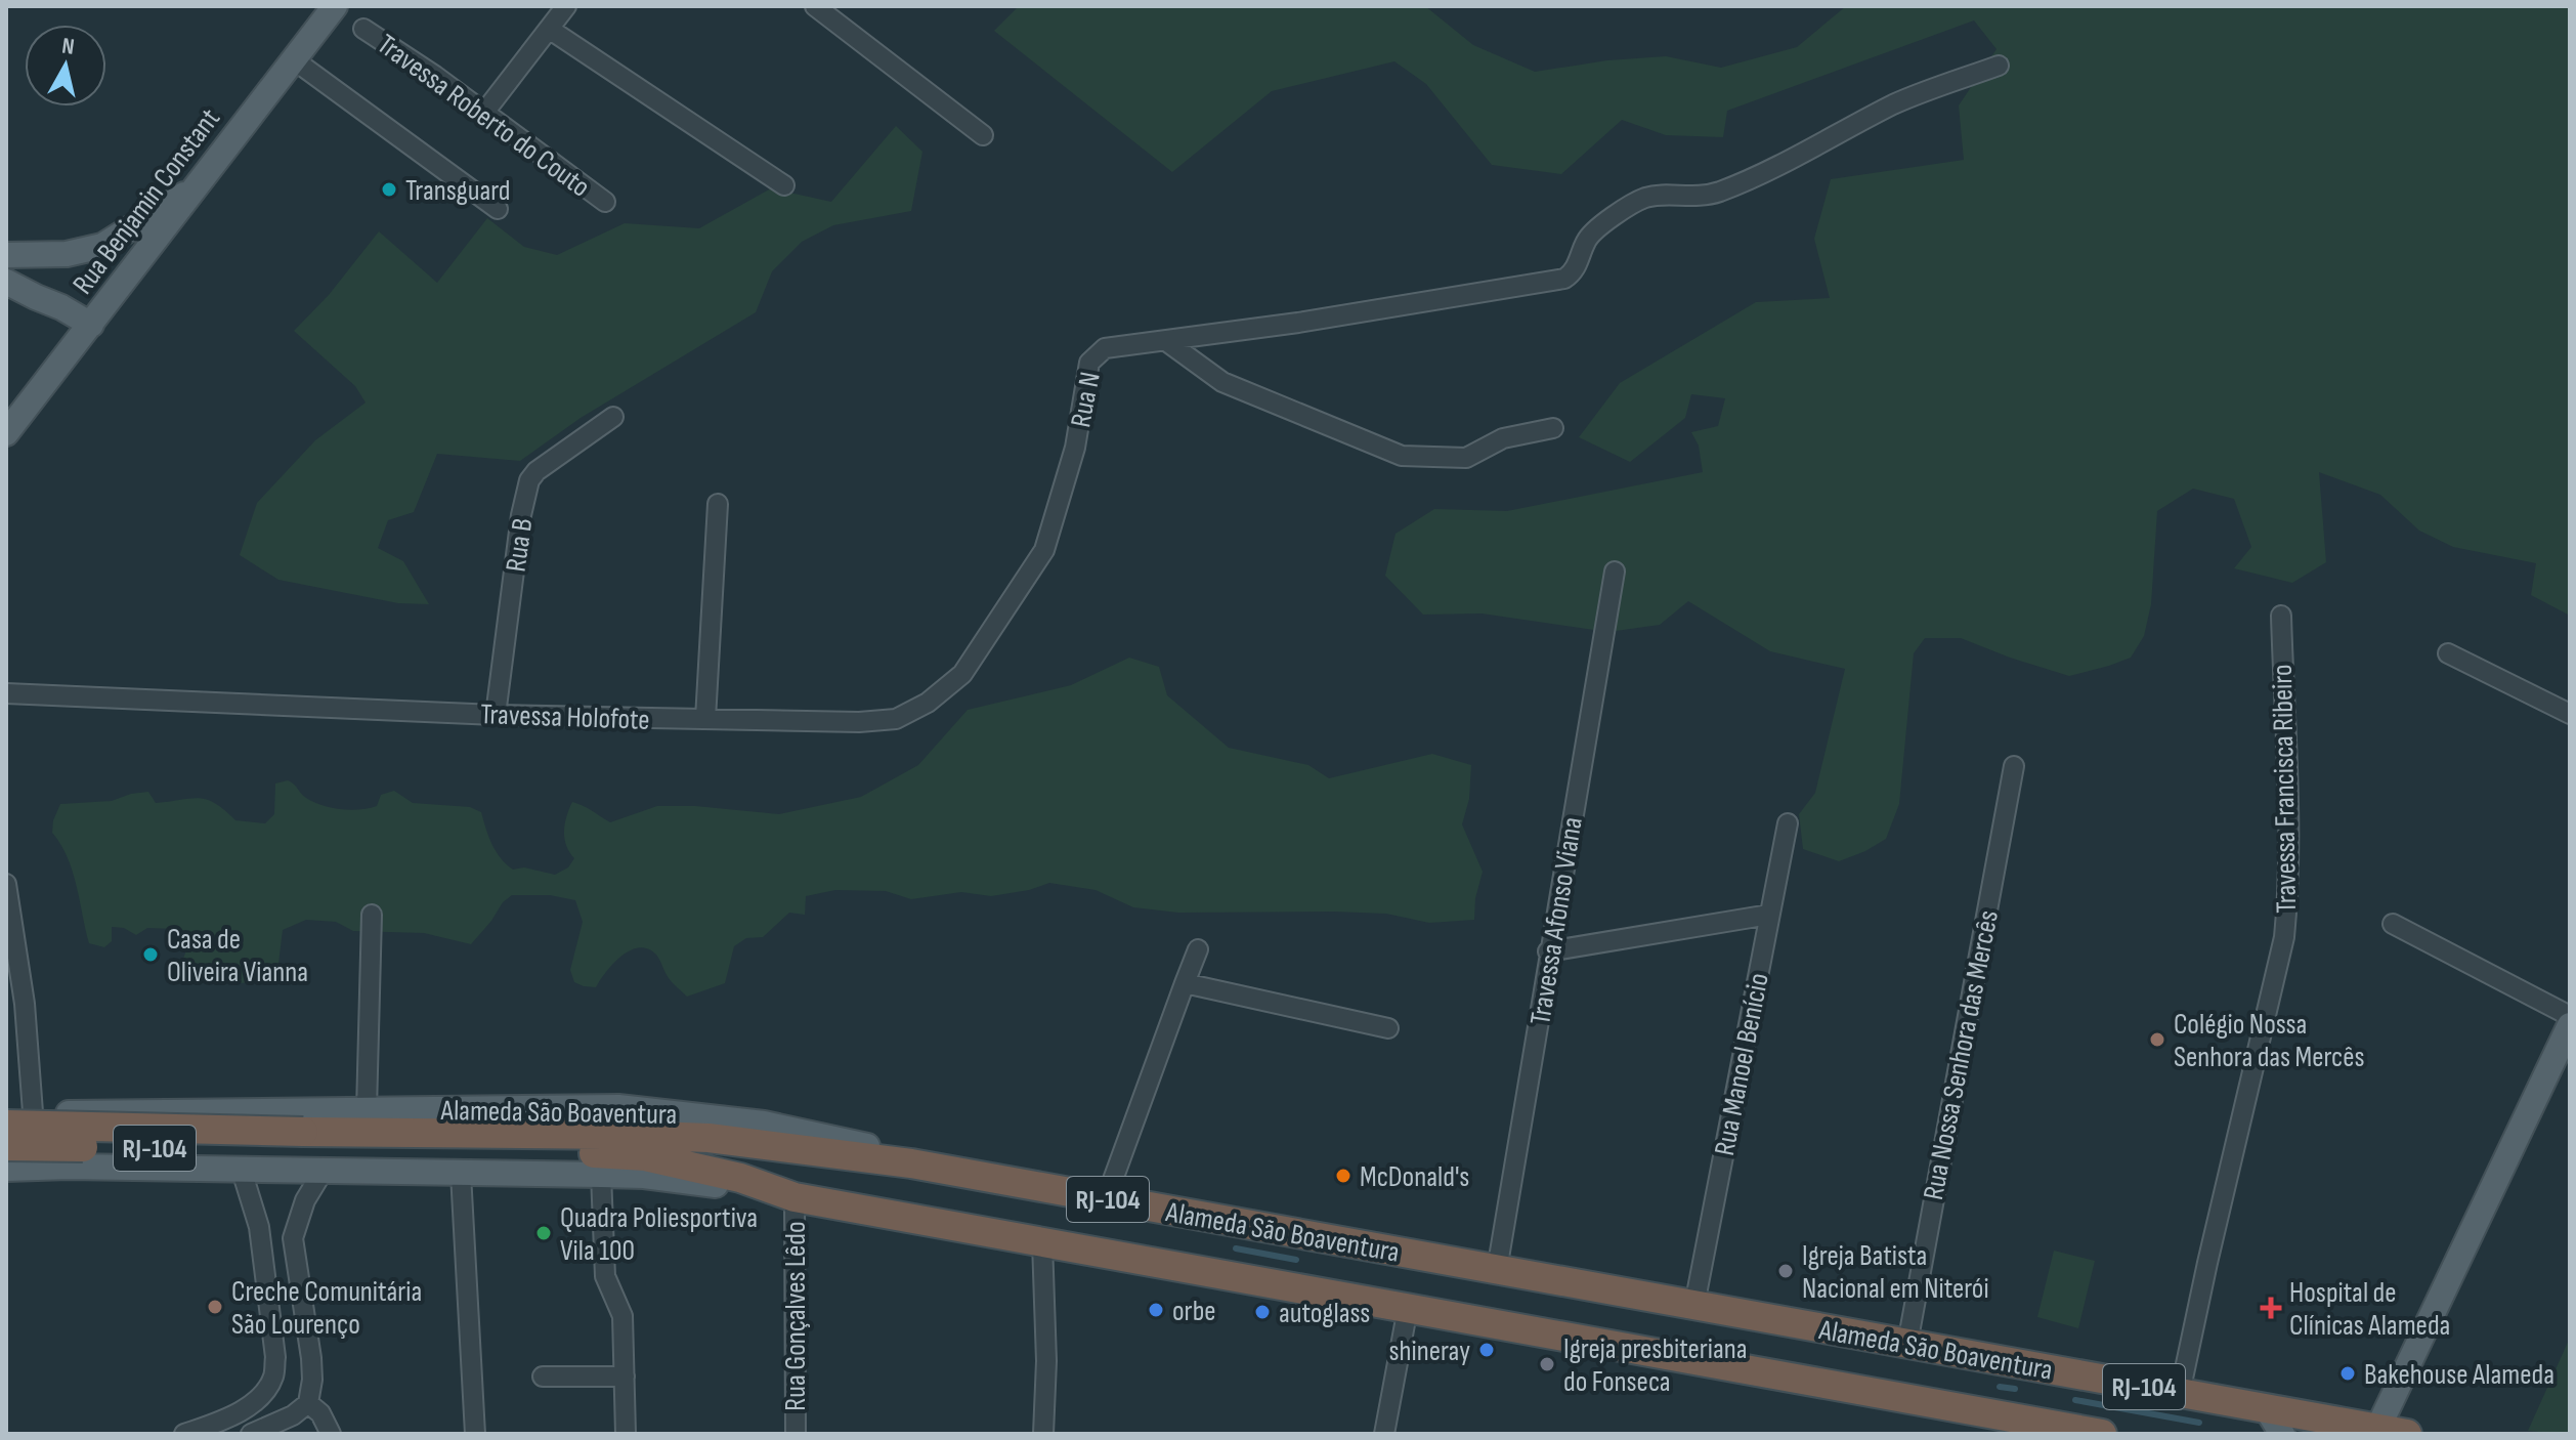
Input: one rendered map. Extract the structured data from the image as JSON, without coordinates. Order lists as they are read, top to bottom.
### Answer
{
  "streets": {
    "highway": ["Alameda São Boaventura", "RJ-104"],
    "main road": ["Rua Benjamin Constant"],
    "street": [
      "Travessa Roberto do Couto",
      "Rua N",
      "Rua B",
      "Travessa Holofote",
      "Travessa Francisca Ribeiro",
      "Travessa Afonso Viana",
      "Rua Nossa Senhora das Mercês",
      "Rua Manoel Benício",
      "Rua Gonçalves Lêdo"
    ]
  },
  "crossings": [
    ["Rua N", "Travessa Holofote"],
    ["Rua B", "Travessa Holofote"],
    ["Travessa Francisca Ribeiro", "Alameda São Boaventura"],
    ["Travessa Afonso Viana", "Alameda São Boaventura"],
    ["Rua Nossa Senhora das Mercês", "Alameda São Boaventura"],
    ["Rua Manoel Benício", "Alameda São Boaventura"],
    ["Alameda São Boaventura", "RJ-104"],
    ["Alameda São Boaventura", "Rua Gonçalves Lêdo"],
    ["RJ-104", "Rua Gonçalves Lêdo"]
  ],
  "places": {
    "other": [
      "Transguard",
      "Casa de Oliveira Vianna",
      "Colégio Nossa Senhora das Mercês",
      "McDonald's",
      "Quadra Poliesportiva Vila 100",
      "Igreja Batista Nacional em Niterói",
      "Creche Comunitária São Lourenço",
      "orbe",
      "autoglass",
      "shineray",
      "Igreja presbiteriana do Fonseca",
      "Bakehouse Alameda"
    ],
    "health": ["Hospital de Clínicas Alameda"]
  },
  "north": "top"
}
